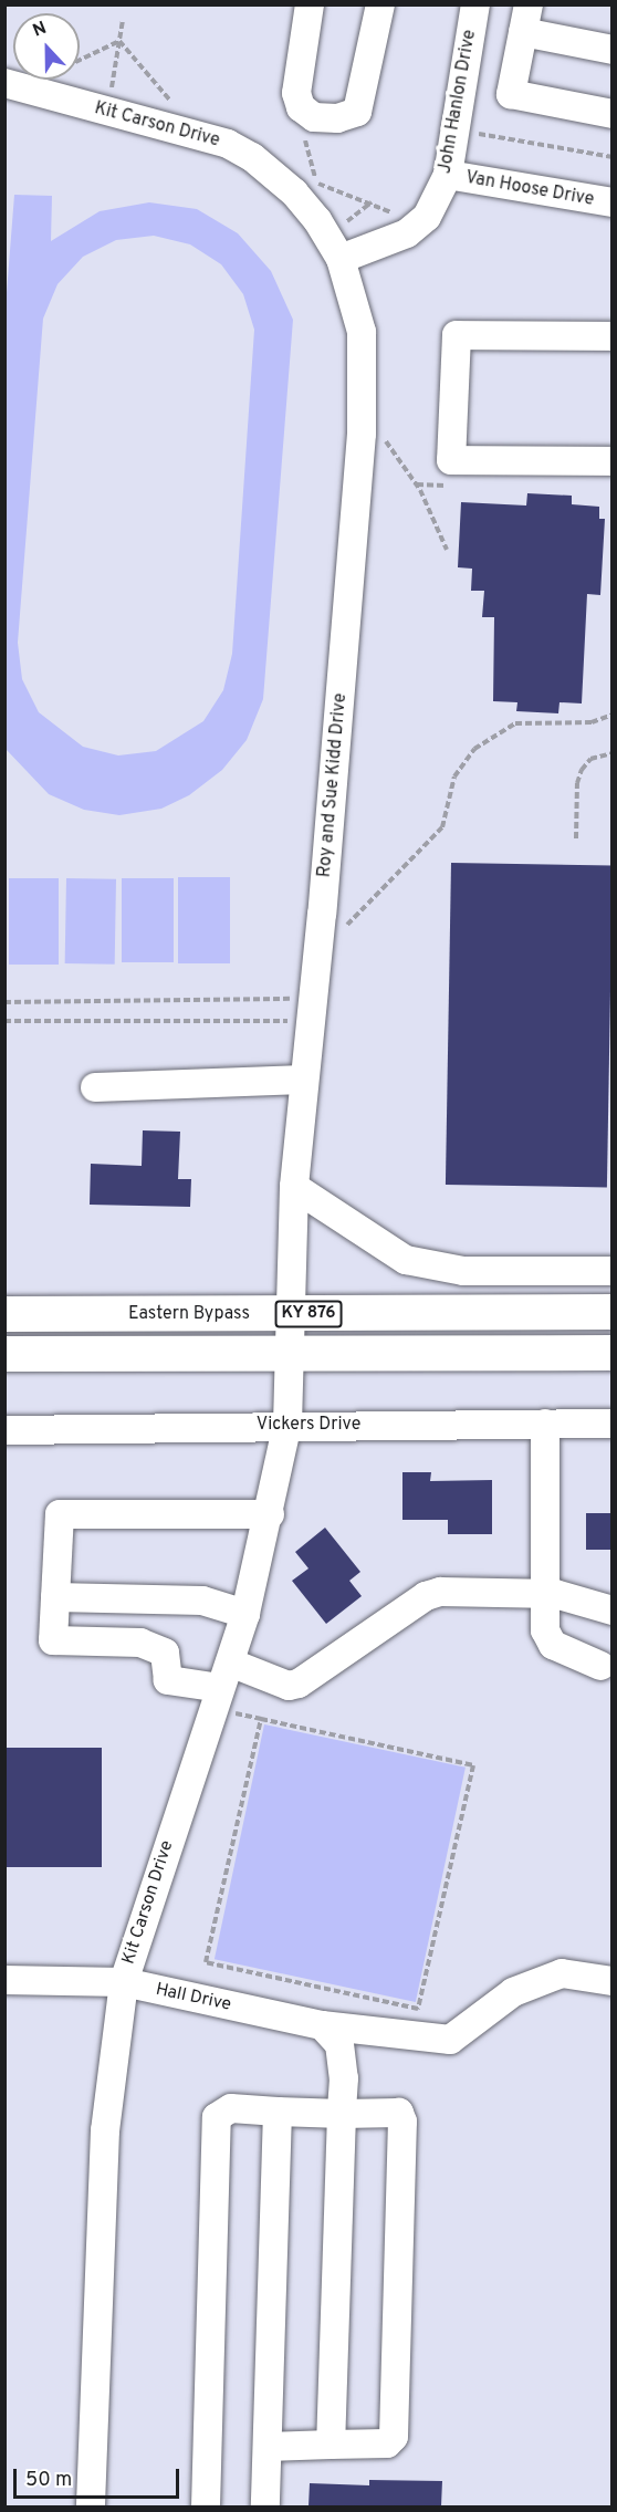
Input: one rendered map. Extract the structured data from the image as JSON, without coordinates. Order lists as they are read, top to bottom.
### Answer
{
  "streets": {
    "main road": ["Eastern Bypass", "KY 876"],
    "street": [
      "John Hanlon Drive",
      "Kit Carson Drive",
      "Van Hoose Drive",
      "Roy and Sue Kidd Drive",
      "Vickers Drive",
      "Hall Drive"
    ]
  },
  "crossings": [
    ["John Hanlon Drive", "Kit Carson Drive"],
    ["John Hanlon Drive", "Van Hoose Drive"],
    ["John Hanlon Drive", "Roy and Sue Kidd Drive"],
    ["Kit Carson Drive", "Roy and Sue Kidd Drive"],
    ["Kit Carson Drive", "Eastern Bypass"],
    ["Kit Carson Drive", "KY 876"],
    ["Kit Carson Drive", "Vickers Drive"],
    ["Kit Carson Drive", "Hall Drive"],
    ["Roy and Sue Kidd Drive", "Eastern Bypass"]
  ],
  "scale_bar": "50 m",
  "north": "top"
}
